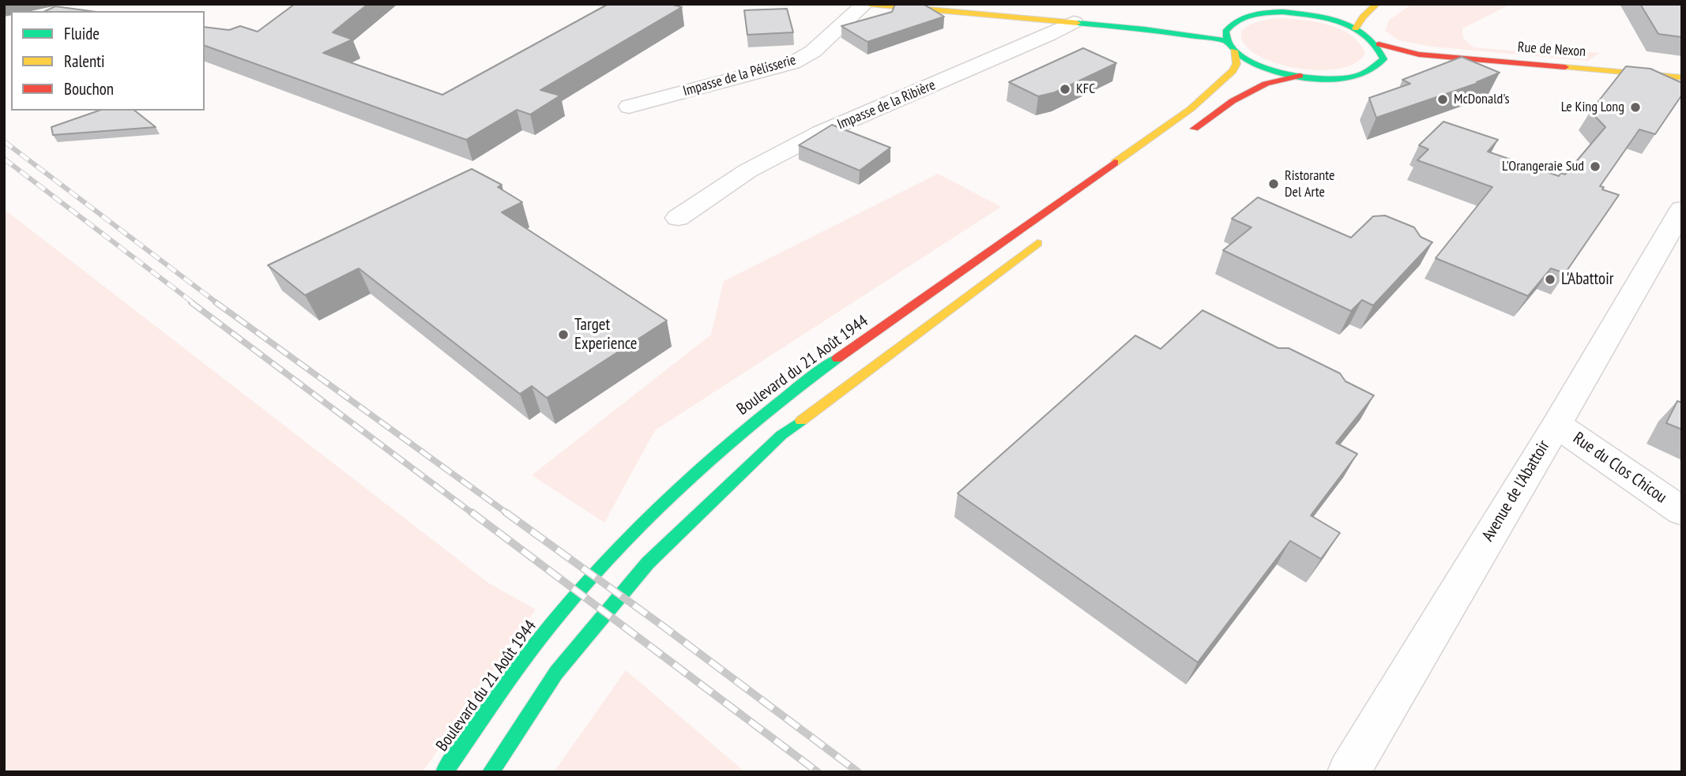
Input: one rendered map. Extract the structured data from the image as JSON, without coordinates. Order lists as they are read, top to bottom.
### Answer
{
  "streets": {
    "main road": ["Rue de Nexon", "Boulevard du 21 Août 1944"],
    "street": [
      "Impasse de la Pélisserie",
      "Impasse de la Ribière",
      "Rue du Clos Chicou",
      "Avenue de l'Abattoir"
    ]
  },
  "crossings": [
    ["Rue du Clos Chicou", "Avenue de l'Abattoir"]
  ],
  "places": [
    "KFC",
    "McDonald's",
    "Le King Long",
    "L'Orangeraie Sud",
    "Ristorante Del Arte",
    "L'Abattoir",
    "Target Experience"
  ],
  "legend": ["Fluide", "Ralenti", "Bouchon"]
}
